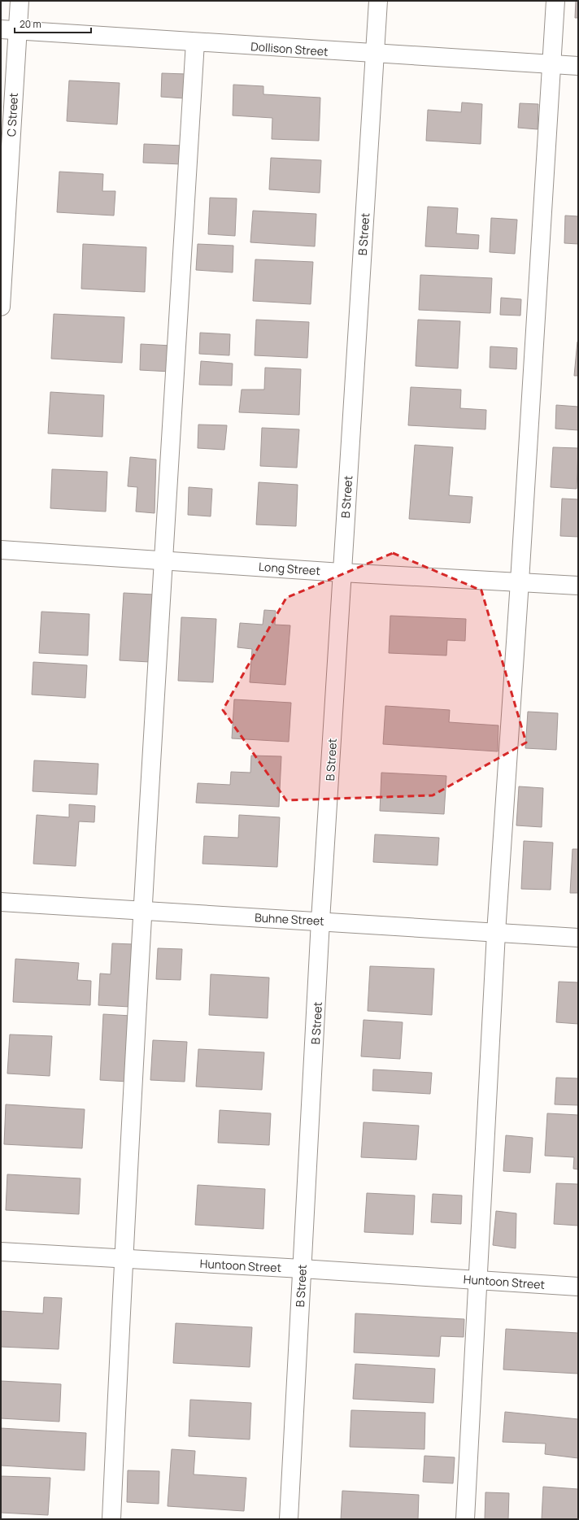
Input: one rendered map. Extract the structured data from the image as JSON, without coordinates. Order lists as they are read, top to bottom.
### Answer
{
  "streets": {
    "street": [
      "Dollison Street",
      "C Street",
      "B Street",
      "Long Street",
      "Buhne Street",
      "Huntoon Street"
    ]
  },
  "crossings": [
    ["Dollison Street", "C Street"],
    ["Dollison Street", "B Street"],
    ["B Street", "Long Street"],
    ["B Street", "Buhne Street"],
    ["B Street", "Huntoon Street"]
  ],
  "scale_bar": "20 m"
}
